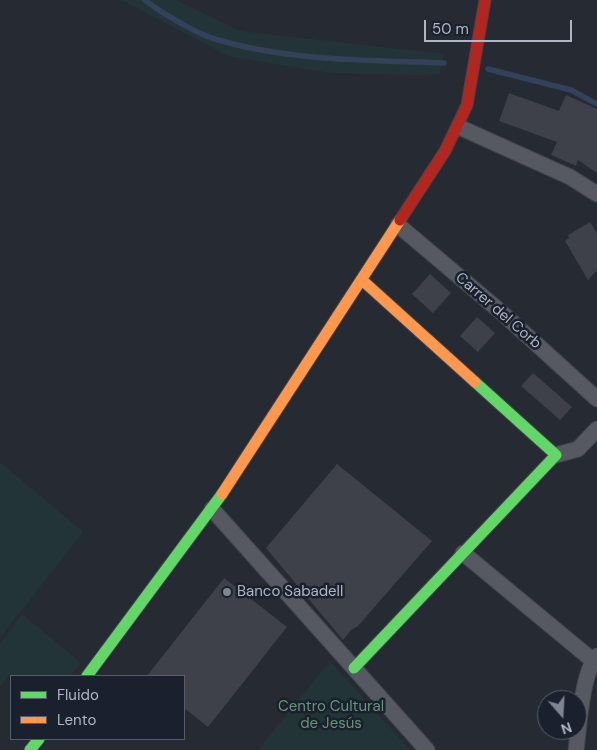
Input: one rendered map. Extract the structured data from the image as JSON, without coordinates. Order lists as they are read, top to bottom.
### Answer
{
  "streets": {
    "street": ["Carrer del Corb"]
  },
  "parks": ["Centro Cultural de Jesús"],
  "places": ["Banco Sabadell"],
  "legend": ["Fluido", "Lento"],
  "scale_bar": "50 m",
  "north": "bottom"
}
